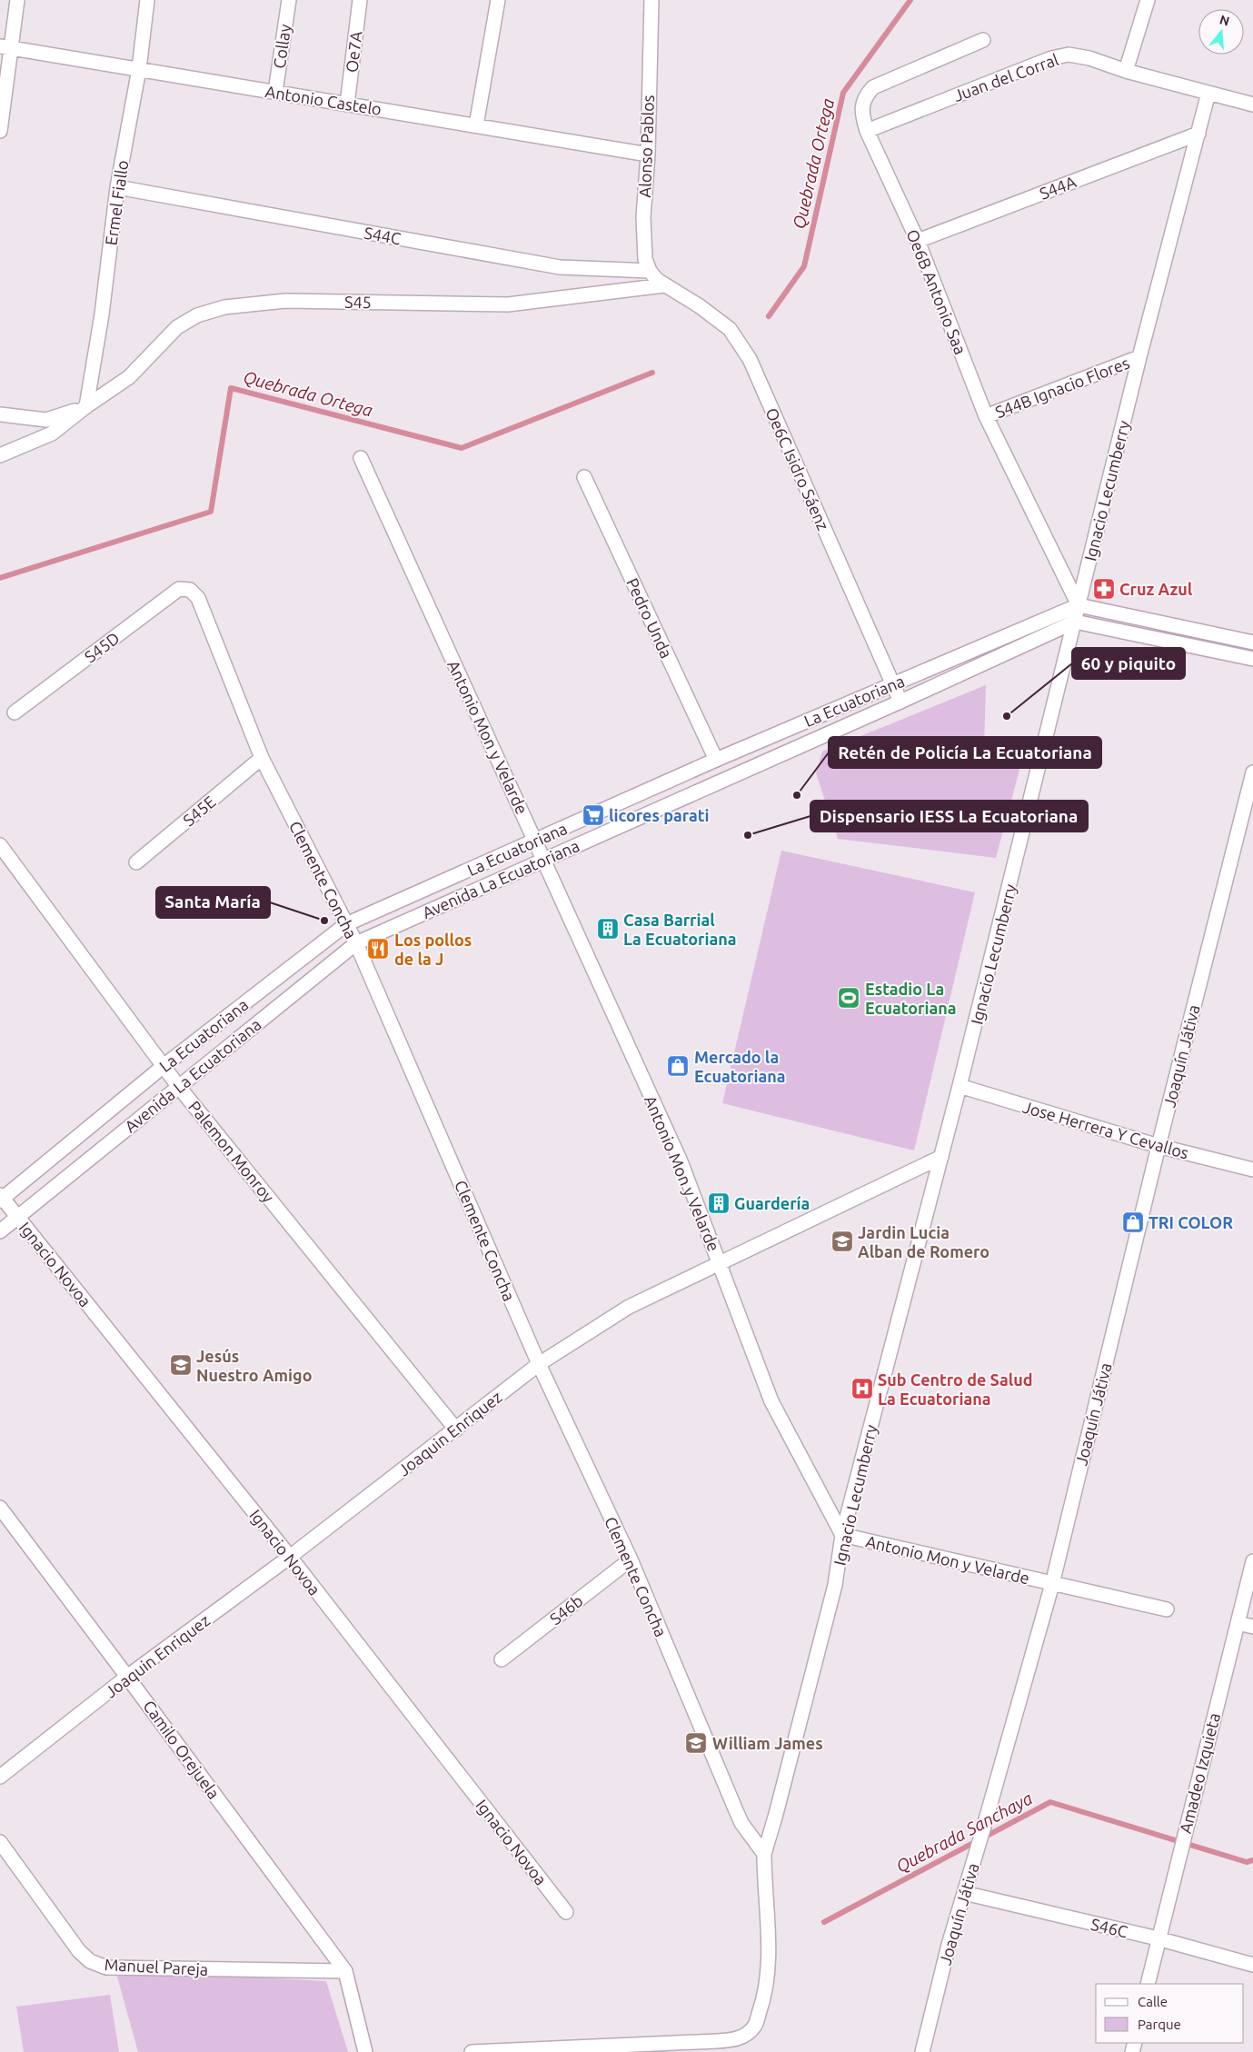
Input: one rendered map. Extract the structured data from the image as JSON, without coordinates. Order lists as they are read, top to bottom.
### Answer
{
  "streets": {
    "street": [
      "Collay",
      "Oe7A",
      "Juan del Corral",
      "Antonio Castelo",
      "Alonso Pablos",
      "S44A",
      "Ermel Fiallo",
      "S44C",
      "Oe6B Antonio Saa",
      "S45",
      "S44B Ignacio Flores",
      "Oe6C Isidro Sáenz",
      "Ignacio Lecumberry",
      "Pedro Unda",
      "S45D",
      "La Ecuatoriana",
      "Antonio Mon y Velarde",
      "S45E",
      "Avenida La Ecuatoriana",
      "Clemente Concha",
      "Joaquín Játiva",
      "Jose Herrera Y Cevallos",
      "Palemon Monroy",
      "Ignacio Novoa",
      "Joaquin Enriquez",
      "S46b",
      "Camilo Orejuela",
      "Amadeo Izquieta",
      "S46C",
      "Manuel Pareja"
    ]
  },
  "crossings": [
    ["Collay", "Antonio Castelo"],
    ["Oe7A", "Antonio Castelo"],
    ["Juan del Corral", "Oe6B Antonio Saa"],
    ["Juan del Corral", "Ignacio Lecumberry"],
    ["Antonio Castelo", "Alonso Pablos"],
    ["Antonio Castelo", "Ermel Fiallo"],
    ["Alonso Pablos", "S44C"],
    ["Alonso Pablos", "S45"],
    ["Alonso Pablos", "Oe6C Isidro Sáenz"],
    ["S44A", "Oe6B Antonio Saa"],
    ["S44A", "Ignacio Lecumberry"],
    ["Ermel Fiallo", "S44C"],
    ["Ermel Fiallo", "S45"],
    ["Oe6B Antonio Saa", "S44B Ignacio Flores"],
    ["Oe6B Antonio Saa", "Ignacio Lecumberry"],
    ["Oe6B Antonio Saa", "La Ecuatoriana"],
    ["S45", "Oe6C Isidro Sáenz"],
    ["S44B Ignacio Flores", "Ignacio Lecumberry"],
    ["Oe6C Isidro Sáenz", "La Ecuatoriana"],
    ["Oe6C Isidro Sáenz", "Avenida La Ecuatoriana"],
    ["Ignacio Lecumberry", "La Ecuatoriana"],
    ["Ignacio Lecumberry", "Antonio Mon y Velarde"],
    ["Ignacio Lecumberry", "Avenida La Ecuatoriana"],
    ["Ignacio Lecumberry", "Clemente Concha"],
    ["Ignacio Lecumberry", "Jose Herrera Y Cevallos"],
    ["Ignacio Lecumberry", "Joaquin Enriquez"],
    ["Pedro Unda", "La Ecuatoriana"],
    ["S45D", "Clemente Concha"],
    ["La Ecuatoriana", "Antonio Mon y Velarde"],
    ["La Ecuatoriana", "Clemente Concha"],
    ["La Ecuatoriana", "Palemon Monroy"],
    ["La Ecuatoriana", "Ignacio Novoa"],
    ["Antonio Mon y Velarde", "Avenida La Ecuatoriana"],
    ["Antonio Mon y Velarde", "Joaquín Játiva"],
    ["Antonio Mon y Velarde", "Joaquin Enriquez"],
    ["S45E", "Clemente Concha"],
    ["Avenida La Ecuatoriana", "Clemente Concha"],
    ["Avenida La Ecuatoriana", "Palemon Monroy"],
    ["Avenida La Ecuatoriana", "Ignacio Novoa"],
    ["Clemente Concha", "Joaquin Enriquez"],
    ["Clemente Concha", "S46b"],
    ["Joaquín Játiva", "Jose Herrera Y Cevallos"],
    ["Joaquín Játiva", "S46C"],
    ["Palemon Monroy", "Joaquin Enriquez"],
    ["Ignacio Novoa", "Joaquin Enriquez"],
    ["Joaquin Enriquez", "Camilo Orejuela"],
    ["Camilo Orejuela", "Manuel Pareja"],
    ["Amadeo Izquieta", "S46C"]
  ],
  "water": ["Quebrada Ortega", "Quebrada Sanchaya"],
  "places": {
    "pharmacy": ["Cruz Azul"],
    "other": [
      "60 y piquito",
      "Retén de Policía La Ecuatoriana",
      "Dispensario IESS La Ecuatoriana",
      "Santa María"
    ],
    "supermarket": ["licores parati"],
    "building": ["Casa Barrial La Ecuatoriana", "Guardería"],
    "restaurant": ["Los pollos de la J"],
    "sports": ["Estadio La Ecuatoriana"],
    "shop": ["Mercado la Ecuatoriana", "TRI COLOR"],
    "school or university": ["Jardin Lucia Alban de Romero", "Jesús Nuestro Amigo", "William James"],
    "hospital": ["Sub Centro de Salud La Ecuatoriana"]
  },
  "legend": ["Calle", "Parque"],
  "north": "top"
}
